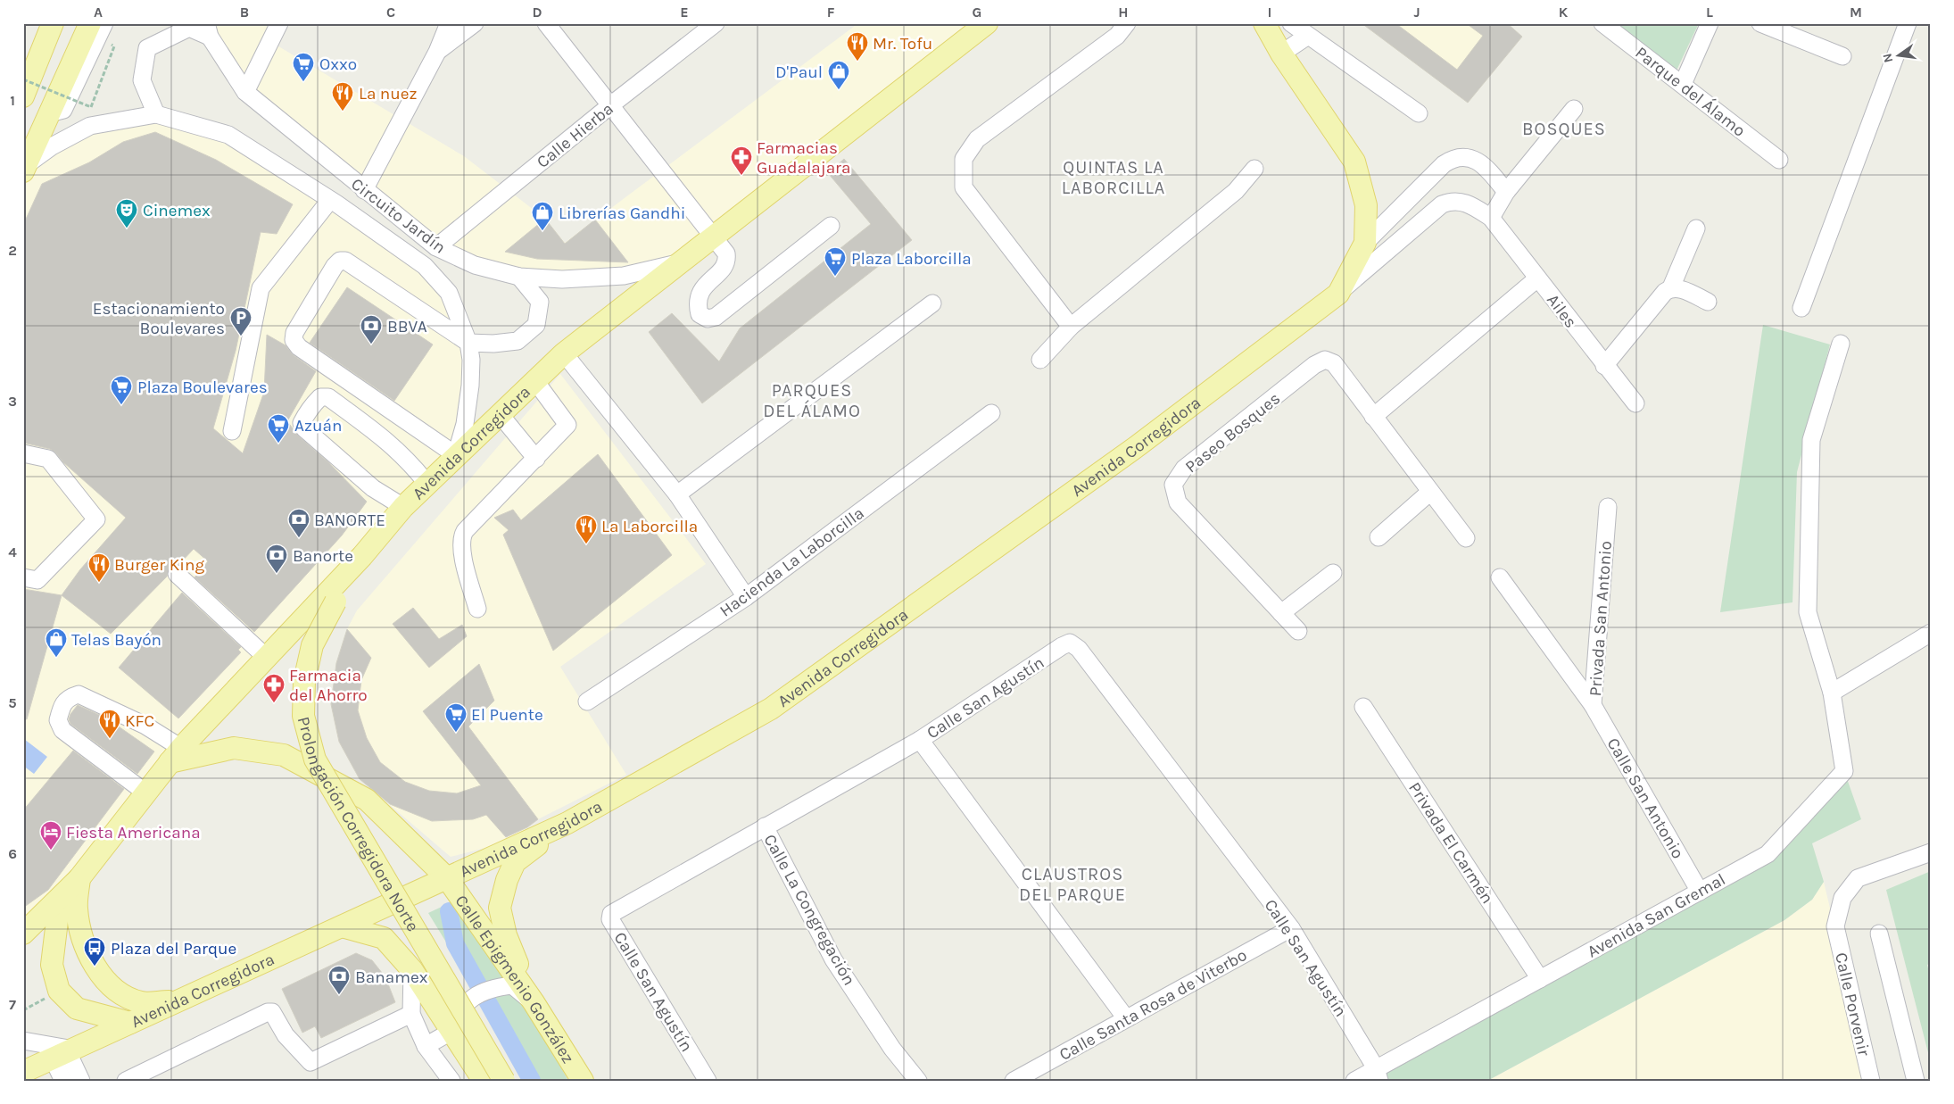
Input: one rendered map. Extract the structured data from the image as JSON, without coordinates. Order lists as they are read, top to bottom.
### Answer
{
  "streets": {
    "main road": ["Avenida Corregidora", "Prolongación Corregidora Norte", "Calle Epigmenio González"],
    "street": [
      "Parque del Álamo",
      "Calle Hierba",
      "Circuito Jardín",
      "Ailes",
      "Paseo Bosques",
      "Hacienda La Laborcilla",
      "Privada San Antonio",
      "Calle San Agustín",
      "Calle San Antonio",
      "Privada El Carmén",
      "Calle La Congregación",
      "Avenida San Gremal",
      "Calle Santa Rosa de Viterbo",
      "Calle Porvenir"
    ]
  },
  "crossings": [
    ["Calle Hierba", "Circuito Jardín"],
    ["Circuito Jardín", "Avenida Corregidora"],
    ["Ailes", "Avenida Corregidora"],
    ["Avenida Corregidora", "Prolongación Corregidora Norte"],
    ["Avenida Corregidora", "Calle Epigmenio González"],
    ["Privada San Antonio", "Calle San Antonio"],
    ["Calle San Agustín", "Calle La Congregación"],
    ["Calle San Agustín", "Avenida San Gremal"],
    ["Calle San Agustín", "Calle Santa Rosa de Viterbo"],
    ["Calle San Antonio", "Avenida San Gremal"],
    ["Privada El Carmén", "Avenida San Gremal"]
  ],
  "districts": [
    "BOSQUES",
    "QUINTAS LA LABORCILLA",
    "PARQUES DEL ÁLAMO",
    "CLAUSTROS DEL PARQUE"
  ],
  "places": {
    "restaurant": [
      "Mr. Tofu",
      "La nuez",
      "La Laborcilla",
      "Burger King",
      "KFC"
    ],
    "supermarket": [
      "Oxxo",
      "Plaza Laborcilla",
      "Plaza Boulevares",
      "Azuán",
      "El Puente"
    ],
    "shop": ["D'Paul", "Librerías Gandhi", "Telas Bayón"],
    "pharmacy": ["Farmacias Guadalajara", "Farmacia del Ahorro"],
    "theatre": ["Cinemex"],
    "parking": ["Estacionamiento Boulevares"],
    "bank": [
      "BBVA",
      "BANORTE",
      "Banorte",
      "Banamex"
    ],
    "hotel": ["Fiesta Americana"],
    "bus stop": ["Plaza del Parque"]
  },
  "north": "left",
  "grid": {
    "columns": [
      "A",
      "B",
      "C",
      "D",
      "E",
      "F",
      "G",
      "H",
      "I",
      "J",
      "K",
      "L",
      "M"
    ],
    "rows": [
      "1",
      "2",
      "3",
      "4",
      "5",
      "6",
      "7"
    ]
  }
}
